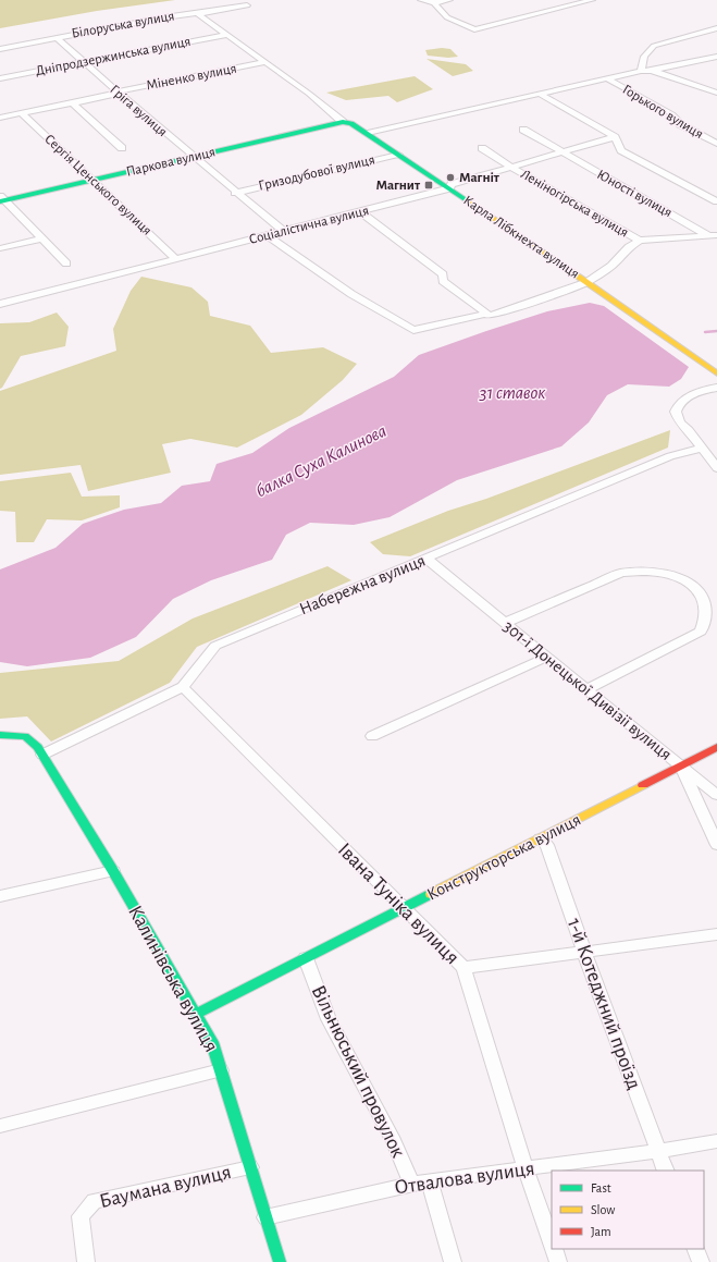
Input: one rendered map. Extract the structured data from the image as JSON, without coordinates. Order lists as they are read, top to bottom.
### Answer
{
  "streets": {
    "street": [
      "Білоруська вулиця",
      "Дніпродзержинська вулиця",
      "Міненко вулиця",
      "Гріга вулиця",
      "Горького вулиця",
      "Паркова вулиця",
      "Гризодубової вулиця",
      "Сергія Ценського вулиця",
      "Юності вулиця",
      "Леніногірська вулиця",
      "Соціалістична вулиця",
      "Карла Лібкнехта вулиця",
      "Набережна вулиця",
      "301-ї Донецької Дивізії вулиця",
      "Конструкторська вулиця",
      "Івана Туніка вулиця",
      "Калинівська вулиця",
      "1-й Котеджний проїзд",
      "Вільнюський провулок",
      "Отвалова вулиця",
      "Баумана вулиця"
    ]
  },
  "crossings": [
    ["Білоруська вулиця", "Гріга вулиця"],
    ["Білоруська вулиця", "Карла Лібкнехта вулиця"],
    ["Дніпродзержинська вулиця", "Гріга вулиця"],
    ["Дніпродзержинська вулиця", "Карла Лібкнехта вулиця"],
    ["Міненко вулиця", "Гріга вулиця"],
    ["Міненко вулиця", "Сергія Ценського вулиця"],
    ["Міненко вулиця", "Карла Лібкнехта вулиця"],
    ["Гріга вулиця", "Паркова вулиця"],
    ["Гріга вулиця", "Гризодубової вулиця"],
    ["Гріга вулиця", "Соціалістична вулиця"],
    ["Паркова вулиця", "Сергія Ценського вулиця"],
    ["Паркова вулиця", "Карла Лібкнехта вулиця"],
    ["Гризодубової вулиця", "Карла Лібкнехта вулиця"],
    ["Сергія Ценського вулиця", "Соціалістична вулиця"],
    ["Юності вулиця", "Соціалістична вулиця"],
    ["Леніногірська вулиця", "Соціалістична вулиця"],
    ["Соціалістична вулиця", "Карла Лібкнехта вулиця"],
    ["Набережна вулиця", "301-ї Донецької Дивізії вулиця"],
    ["Набережна вулиця", "Івана Туніка вулиця"],
    ["Набережна вулиця", "Калинівська вулиця"],
    ["301-ї Донецької Дивізії вулиця", "Конструкторська вулиця"],
    ["Конструкторська вулиця", "Івана Туніка вулиця"],
    ["Конструкторська вулиця", "Калинівська вулиця"],
    ["Конструкторська вулиця", "1-й Котеджний проїзд"],
    ["Конструкторська вулиця", "Вільнюський провулок"],
    ["Івана Туніка вулиця", "Отвалова вулиця"],
    ["Калинівська вулиця", "Отвалова вулиця"],
    ["Калинівська вулиця", "Баумана вулиця"],
    ["1-й Котеджний проїзд", "Отвалова вулиця"],
    ["Вільнюський провулок", "Отвалова вулиця"]
  ],
  "water": ["31 ставок", "балка Суха Калинова"],
  "places": {
    "other": ["Магніт"],
    "transit": ["Магнит"]
  },
  "legend": ["Fast", "Slow", "Jam"]
}
